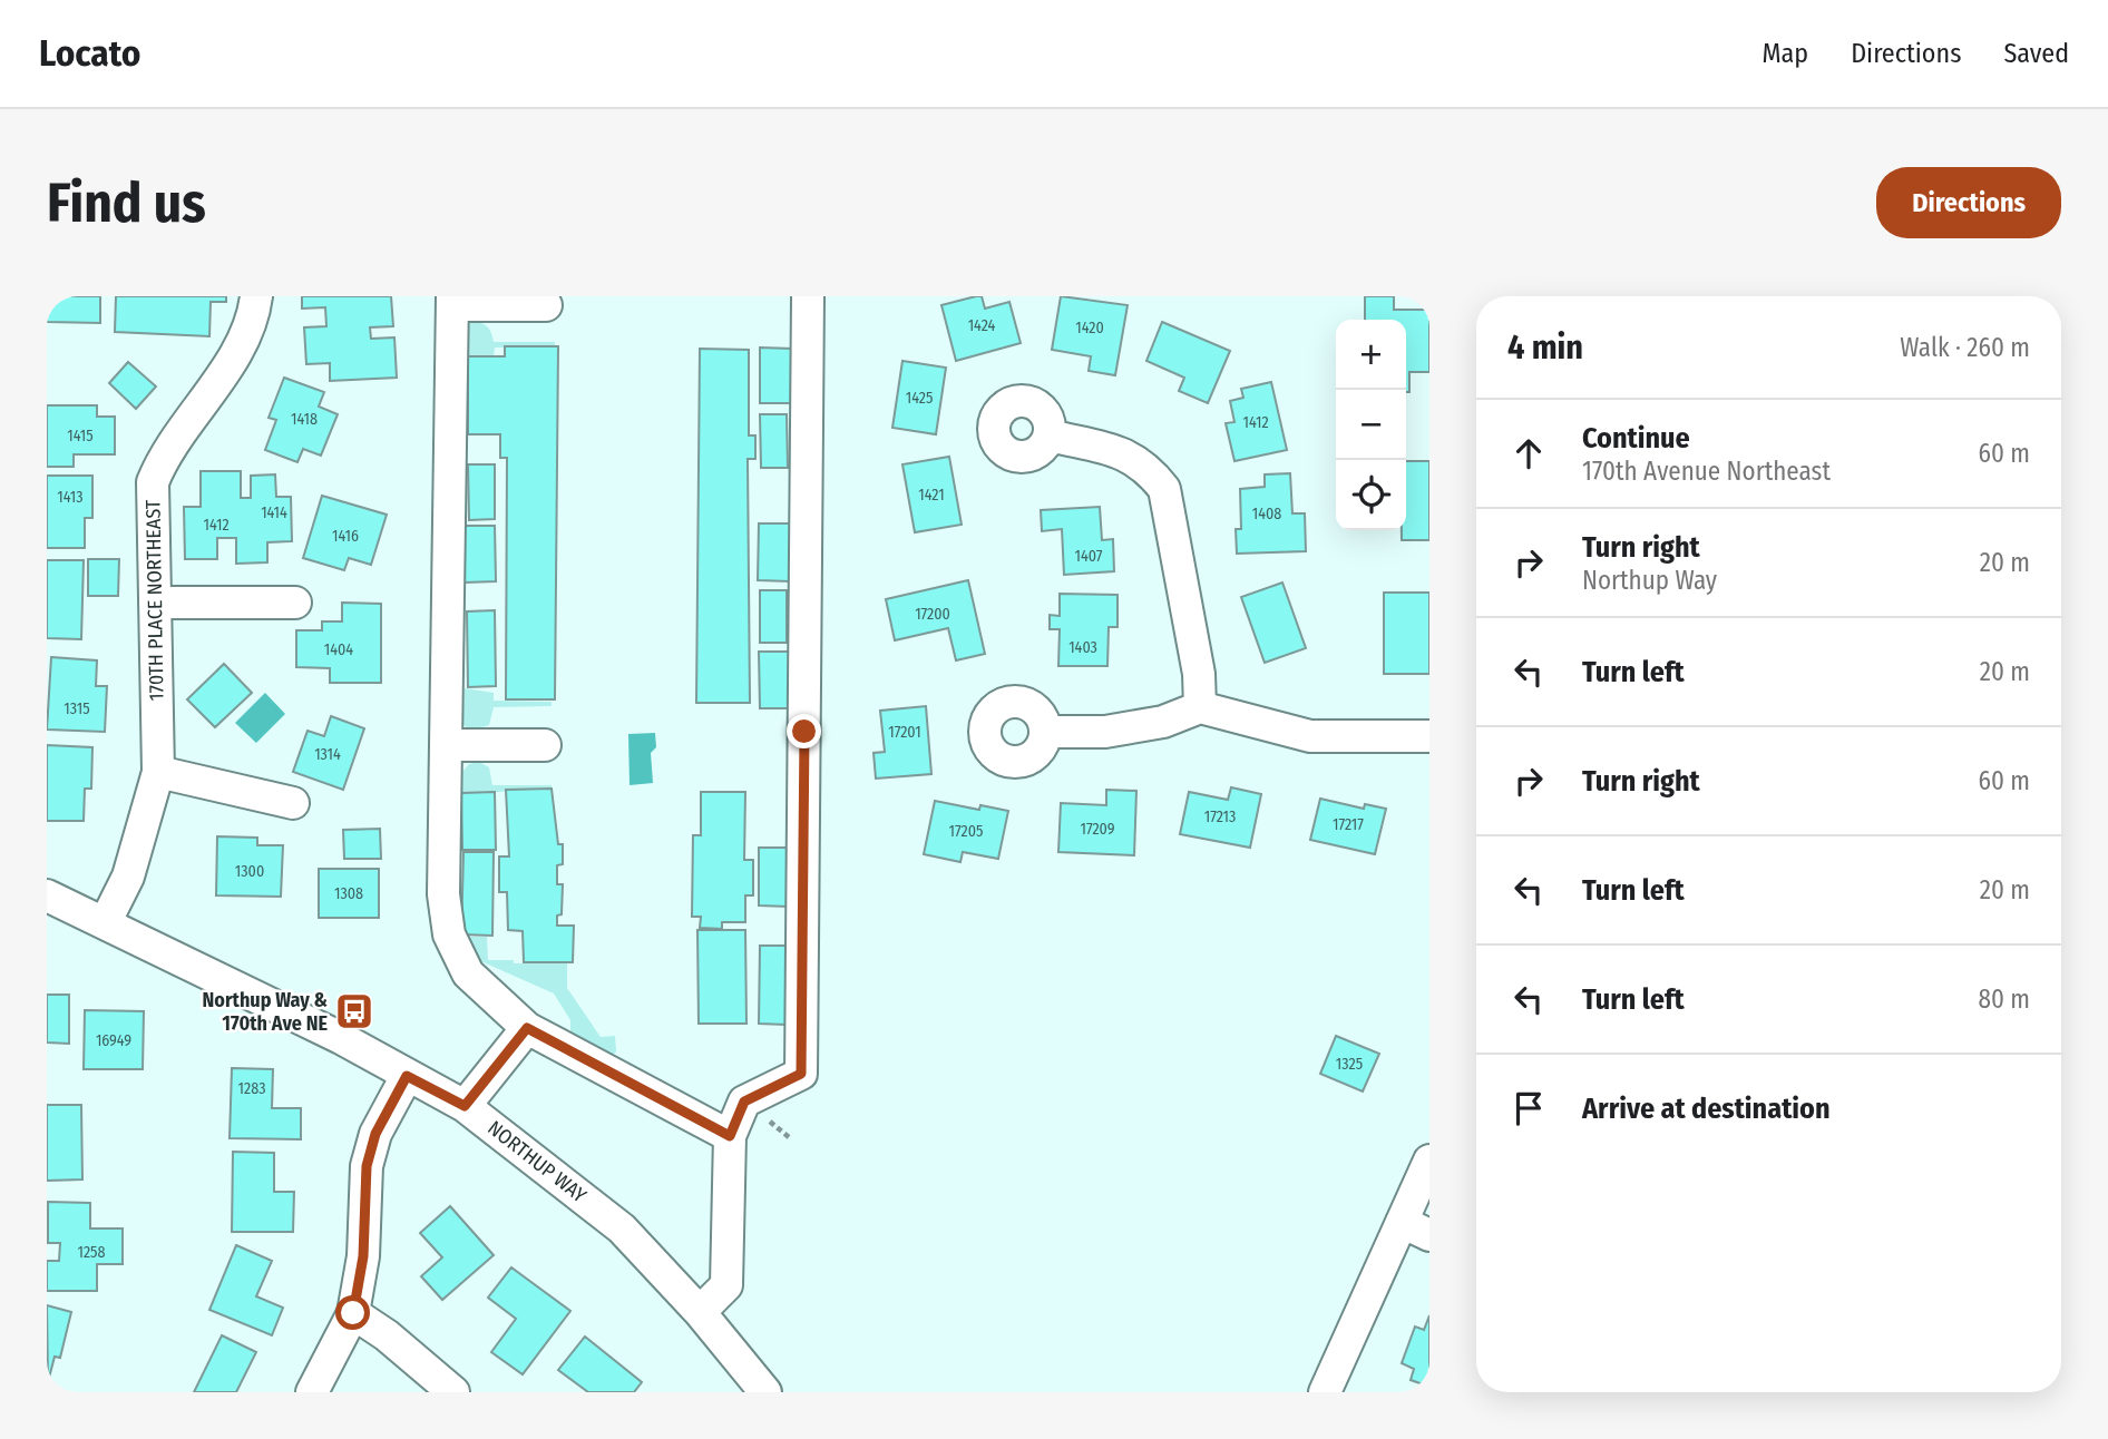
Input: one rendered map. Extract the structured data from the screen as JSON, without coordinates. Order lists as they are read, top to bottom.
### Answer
{
  "streets": {
    "street": ["170TH PLACE NORTHEAST", "NORTHUP WAY"]
  },
  "crossings": [
    ["170TH PLACE NORTHEAST", "NORTHUP WAY"]
  ],
  "places": {
    "bus stop": ["Northup Way & 170th Ave NE"]
  },
  "house_numbers": [
    "1424",
    "1420",
    "1425",
    "1418",
    "1412",
    "1415",
    "1421",
    "1413",
    "1414",
    "1408",
    "1412",
    "1416",
    "1407",
    "17200",
    "1403",
    "1404",
    "1315",
    "17201",
    "1314",
    "17213",
    "17217",
    "17209",
    "17205",
    "1300",
    "1308",
    "16949",
    "1325",
    "1283",
    "1258"
  ],
  "page": {
    "header": "Locato",
    "nav": ["Map", "Directions", "Saved"],
    "buttons": "Directions",
    "title": "Find us",
    "heading": ["4 min", "Walk · 260 m"],
    "map_buttons": ["+", "−"],
    "list": [
      ["Continue", "170th Avenue Northeast", "60 m"],
      ["Turn right", "Northup Way", "20 m"],
      ["Turn left", "20 m"],
      ["Turn right", "60 m"],
      ["Turn left", "20 m"],
      ["Turn left", "80 m"],
      "Arrive at destination"
    ]
  }
}
